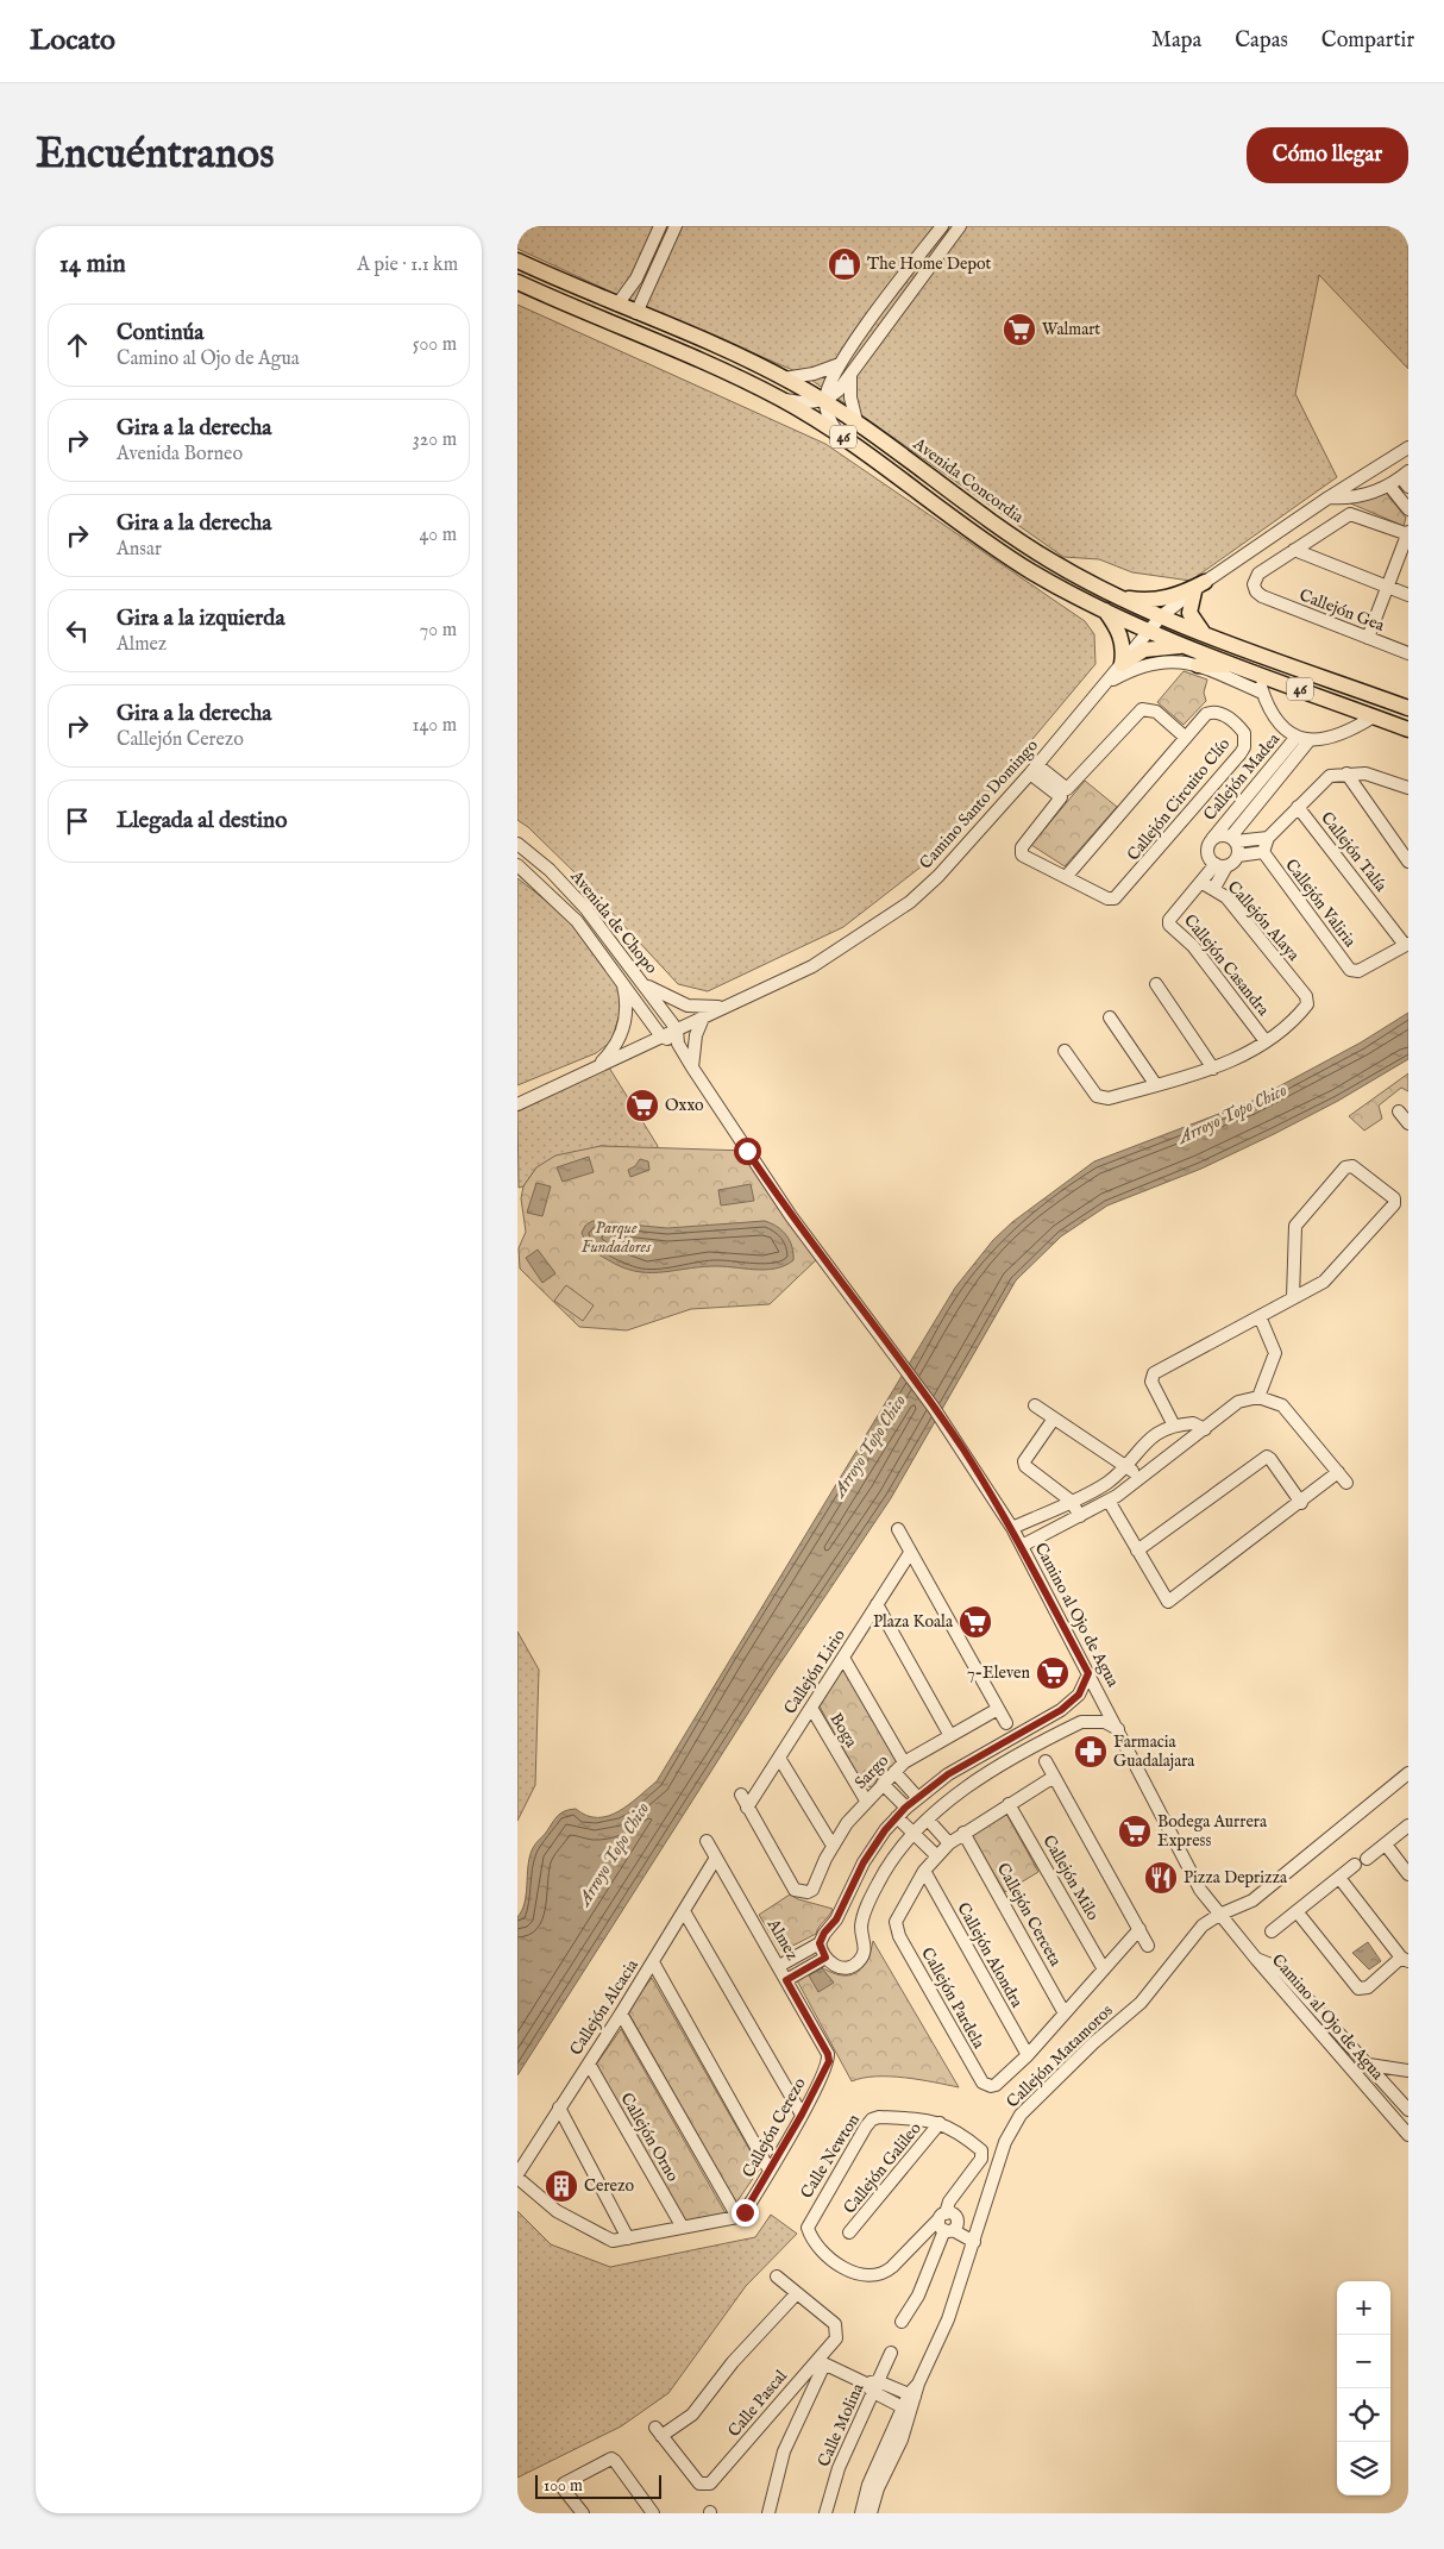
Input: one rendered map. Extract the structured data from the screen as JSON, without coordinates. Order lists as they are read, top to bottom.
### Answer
{
  "streets": {
    "main road": ["46", "Avenida Concordia"],
    "street": [
      "Callejón Gea",
      "Callejón Madea",
      "Callejón Circuito Clío",
      "Camino Santo Domingo",
      "Callejón Talía",
      "Callejón Valiria",
      "Callejón Alaya",
      "Avenida de Chopo",
      "Callejón Casandra",
      "Camino al Ojo de Agua",
      "Callejón Lirio",
      "Boga",
      "Sargo",
      "Callejón Milo",
      "Callejón Cerceta",
      "Almez",
      "Callejón Alondra",
      "Callejón Pardela",
      "Callejón Alcacia",
      "Callejón Matamoros",
      "Callejón Cerezo",
      "Callejón Orno",
      "Calle Newton",
      "Callejón Galileo",
      "Calle Pascal",
      "Calle Molina"
    ]
  },
  "crossings": [
    ["Avenida Concordia", "Camino Santo Domingo"],
    ["Callejón Madea", "Callejón Alaya"],
    ["Callejón Circuito Clío", "Camino Santo Domingo"],
    ["Camino Santo Domingo", "Avenida de Chopo"],
    ["Camino Santo Domingo", "Camino al Ojo de Agua"],
    ["Callejón Talía", "Callejón Valiria"],
    ["Callejón Alaya", "Callejón Casandra"],
    ["Avenida de Chopo", "Camino al Ojo de Agua"],
    ["Camino al Ojo de Agua", "Callejón Matamoros"],
    ["Callejón Lirio", "Boga"],
    ["Callejón Lirio", "Sargo"],
    ["Boga", "Sargo"],
    ["Callejón Milo", "Callejón Pardela"],
    ["Callejón Cerceta", "Callejón Pardela"],
    ["Almez", "Callejón Alcacia"],
    ["Almez", "Callejón Cerezo"],
    ["Callejón Alondra", "Callejón Pardela"],
    ["Callejón Alcacia", "Callejón Orno"],
    ["Calle Newton", "Callejón Galileo"]
  ],
  "water": ["Arroyo Topo Chico"],
  "parks": ["Parque Fundadores"],
  "places": {
    "shop": ["The Home Depot"],
    "supermarket": [
      "Walmart",
      "Oxxo",
      "Plaza Koala",
      "7-Eleven",
      "Bodega Aurrera Express"
    ],
    "pharmacy": ["Farmacia Guadalajara"],
    "restaurant": ["Pizza Deprizza"],
    "building": ["Cerezo"]
  },
  "scale_bar": "100 m",
  "page": {
    "header": "Locato",
    "nav": ["Mapa", "Capas", "Compartir"],
    "buttons": "Cómo llegar",
    "title": "Encuéntranos",
    "heading": ["14 min", "A pie · 1.1 km"],
    "list": [
      ["Continúa", "Camino al Ojo de Agua", "500 m"],
      ["Gira a la derecha", "Avenida Borneo", "320 m"],
      ["Gira a la derecha", "Ansar", "40 m"],
      ["Gira a la izquierda", "Almez", "70 m"],
      ["Gira a la derecha", "Callejón Cerezo", "140 m"],
      "Llegada al destino"
    ],
    "map_buttons": ["+", "−"],
    "scale": "100 m"
  }
}
